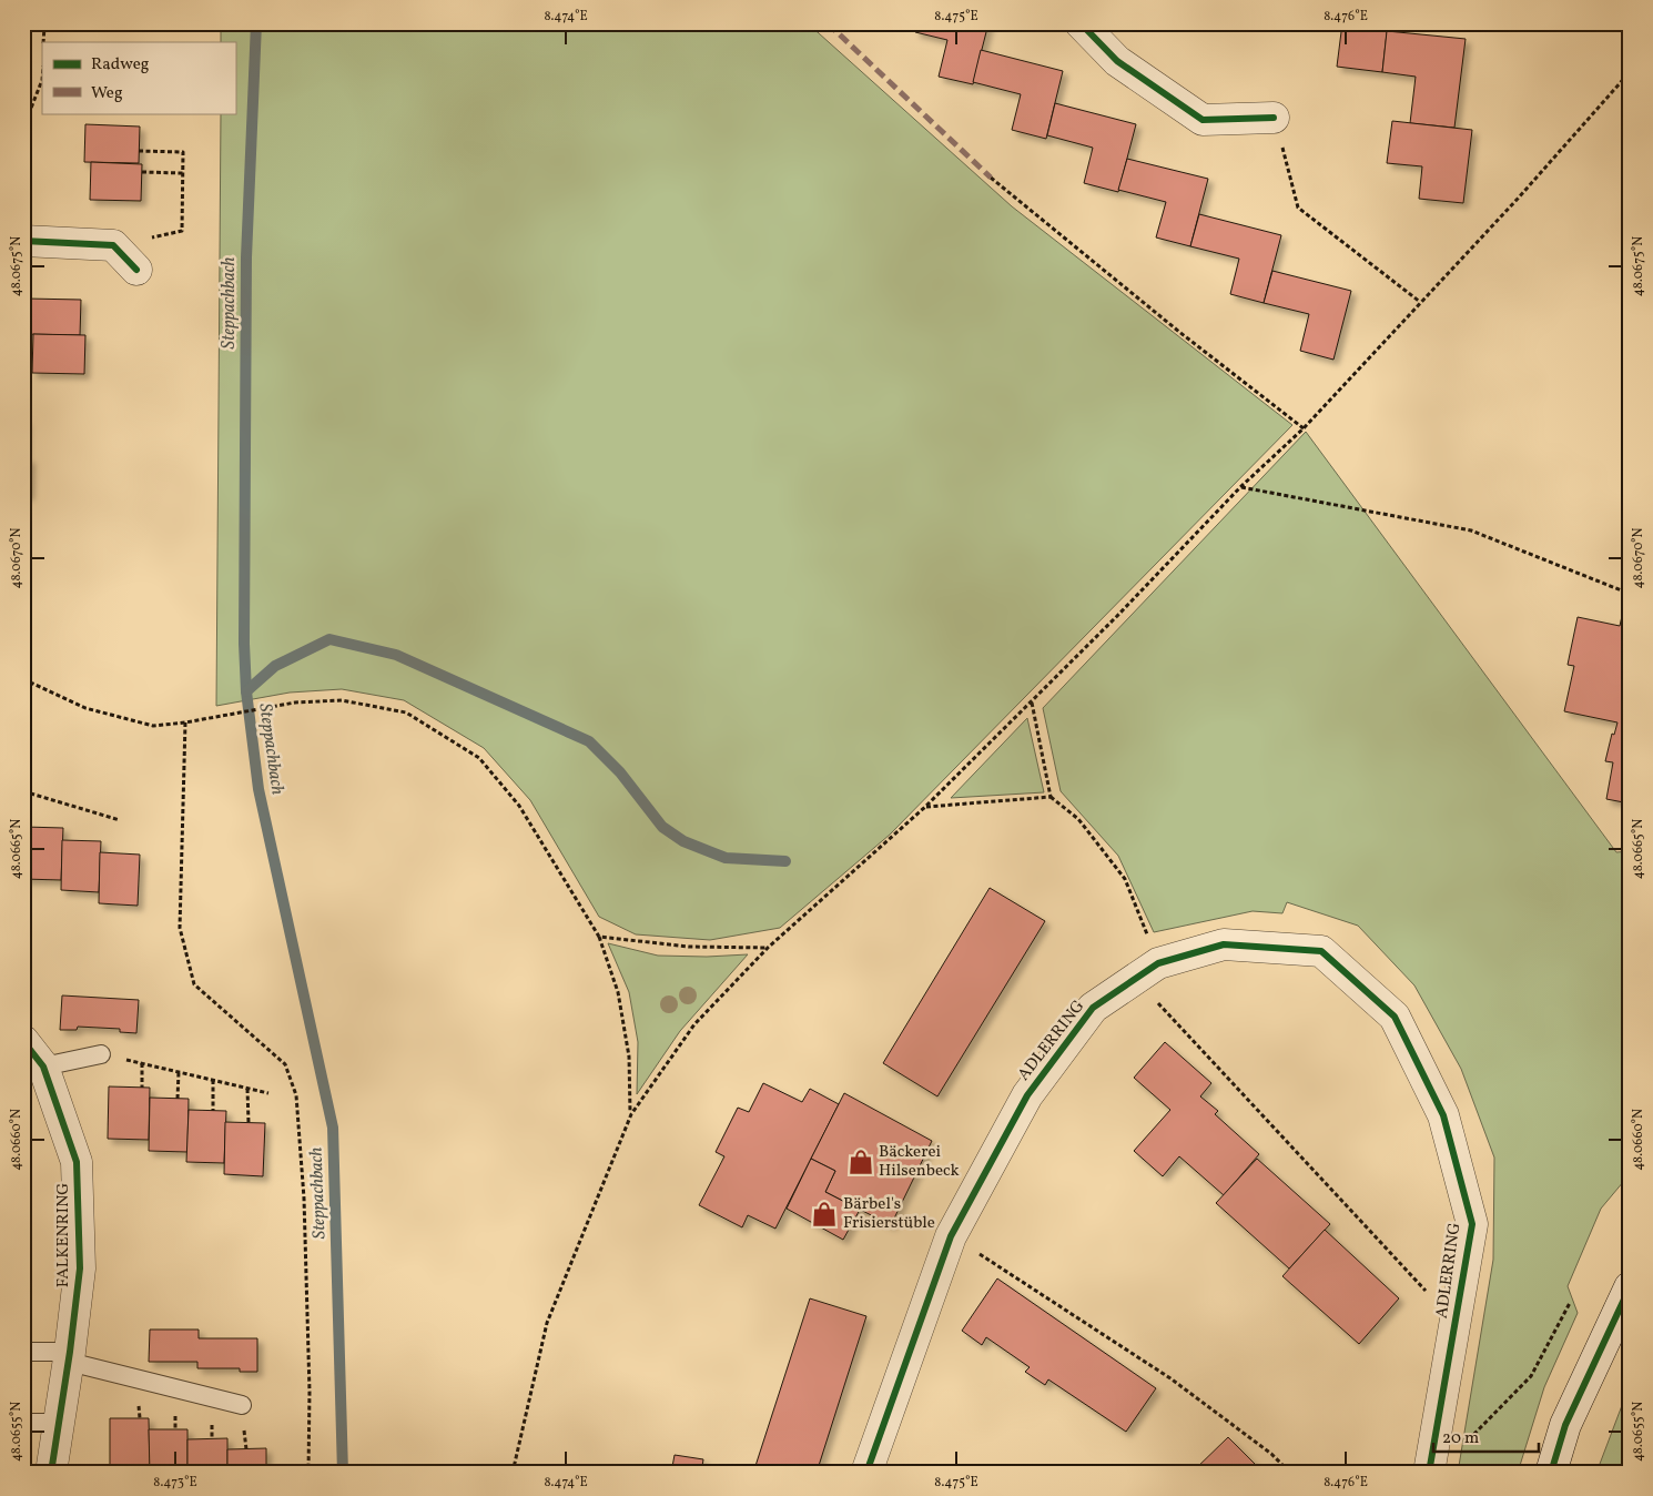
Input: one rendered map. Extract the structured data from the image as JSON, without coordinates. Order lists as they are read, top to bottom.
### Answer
{
  "streets": {
    "street": ["ADLERRING", "FALKENRING"]
  },
  "water": ["Steppachbach"],
  "places": {
    "shop": ["Bäckerei Hilsenbeck", "Bärbel's Frisierstüble"]
  },
  "legend": ["Radweg", "Weg"],
  "scale_bar": "20 m",
  "coordinates": [
    "8.474°E",
    "8.475°E",
    "8.476°E",
    "48.0675°N",
    "48.0670°N",
    "48.0665°N",
    "48.0660°N",
    "48.0655°N",
    "8.473°E"
  ]
}
